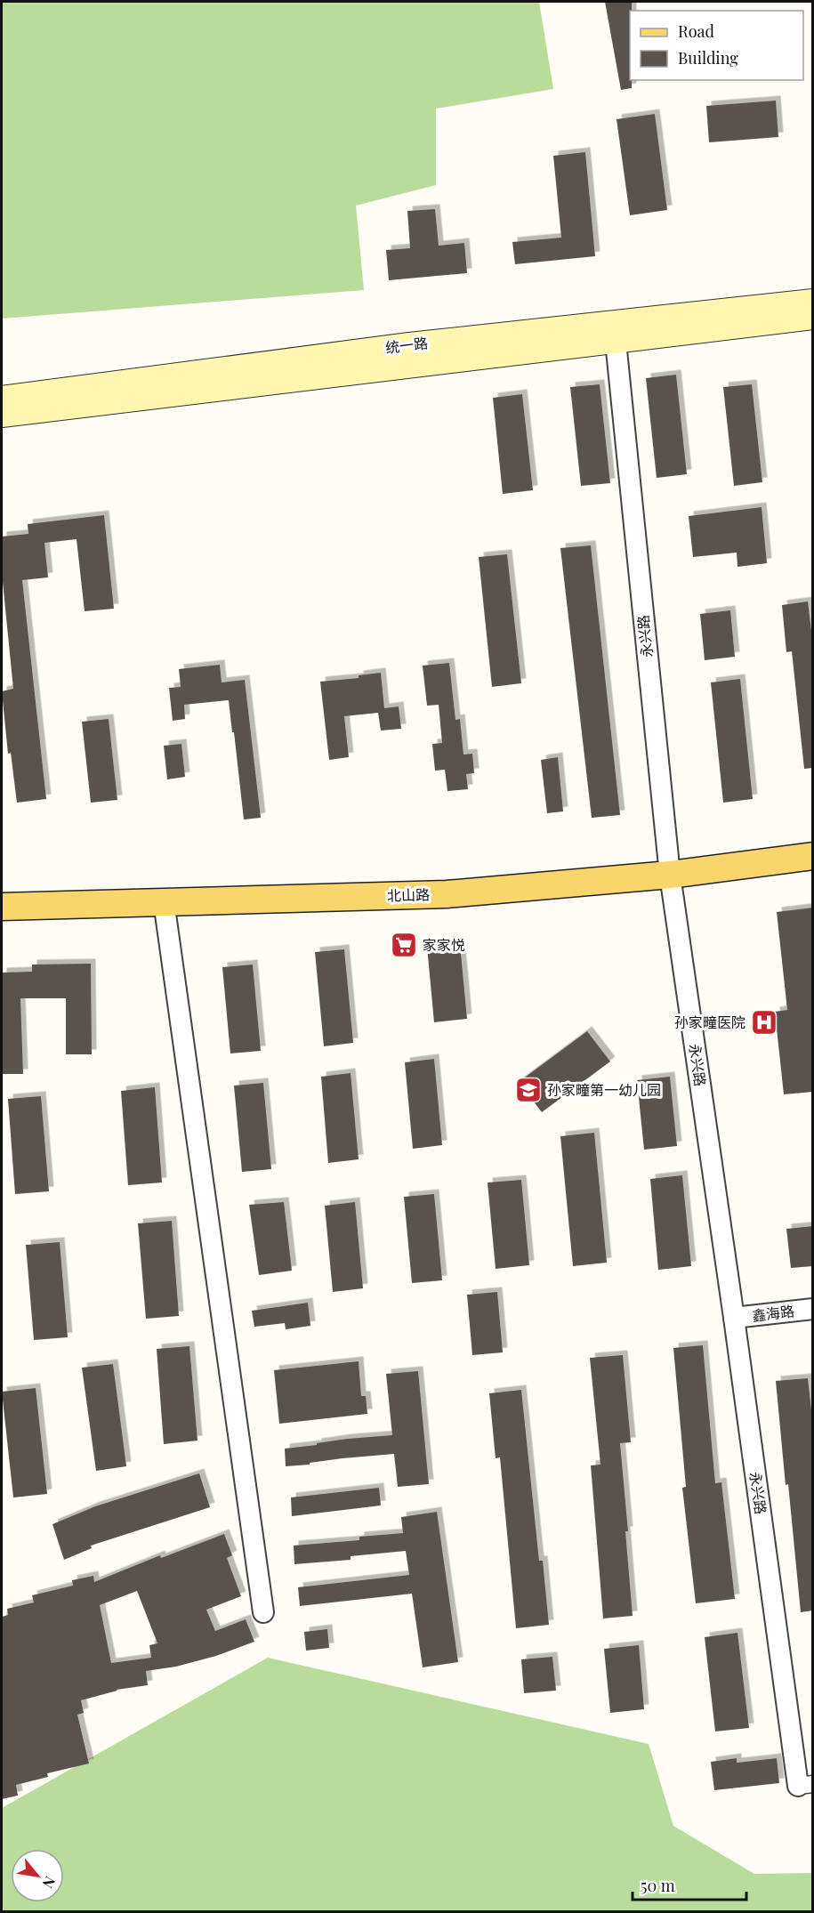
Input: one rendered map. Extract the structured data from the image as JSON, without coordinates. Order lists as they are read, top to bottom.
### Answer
{
  "streets": {
    "main road": ["统一路", "北山路"],
    "street": ["永兴路", "鑫海路"]
  },
  "crossings": [
    ["统一路", "永兴路"],
    ["永兴路", "北山路"],
    ["永兴路", "鑫海路"]
  ],
  "places": {
    "supermarket": ["家家悦"],
    "hospital": ["孙家疃医院"],
    "school or university": ["孙家疃第一幼儿园"]
  },
  "legend": ["Road", "Building"],
  "scale_bar": "50 m",
  "north": "bottom right"
}
